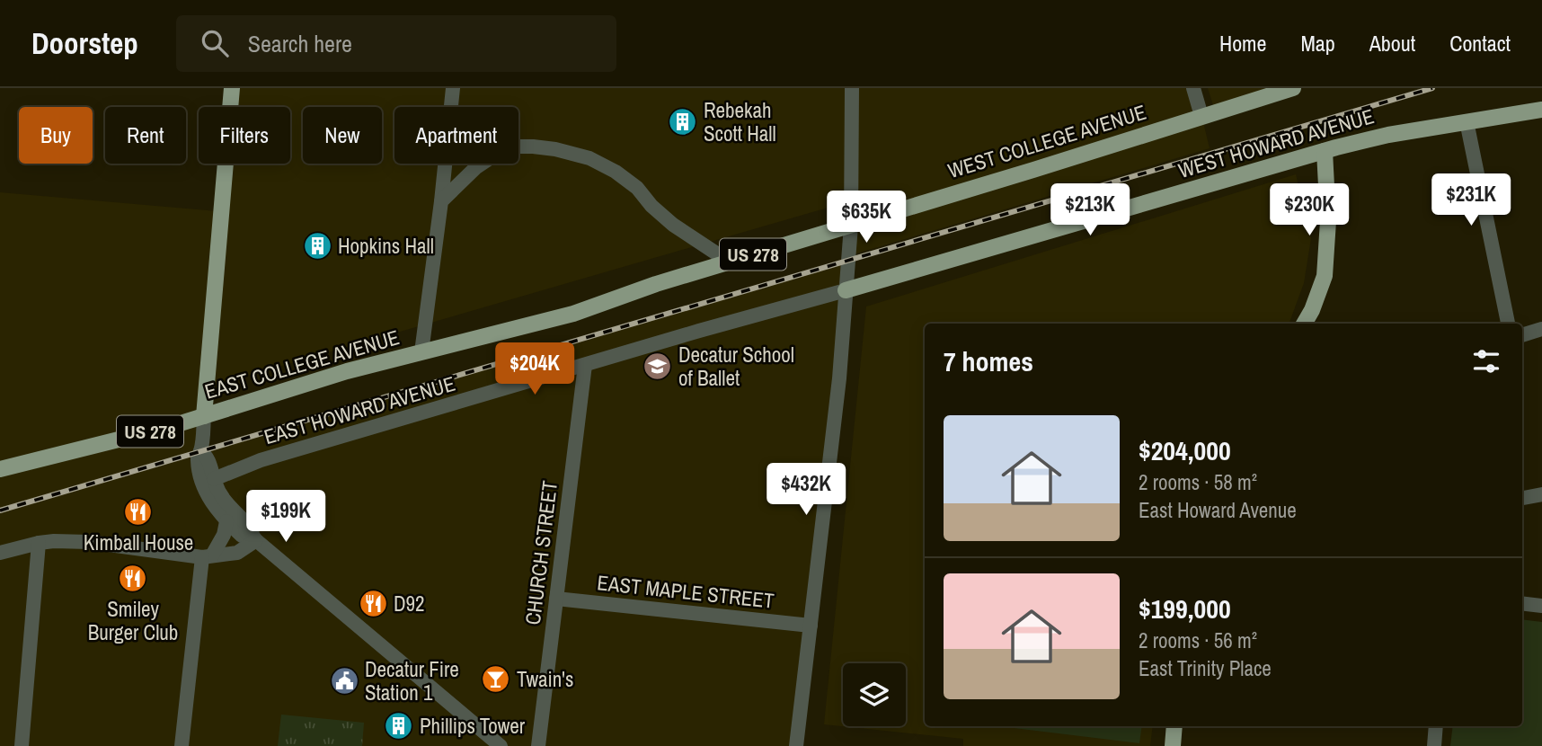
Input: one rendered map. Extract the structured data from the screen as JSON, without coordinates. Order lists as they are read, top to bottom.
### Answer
{
  "streets": {
    "main road": [
      "WEST COLLEGE AVENUE",
      "WEST HOWARD AVENUE",
      "US 278",
      "EAST COLLEGE AVENUE"
    ],
    "street": ["EAST HOWARD AVENUE", "CHURCH STREET", "EAST MAPLE STREET"]
  },
  "crossings": [
    ["WEST COLLEGE AVENUE", "EAST COLLEGE AVENUE"],
    ["WEST HOWARD AVENUE", "EAST HOWARD AVENUE"],
    ["EAST HOWARD AVENUE", "CHURCH STREET"],
    ["CHURCH STREET", "EAST MAPLE STREET"]
  ],
  "places": {
    "building": ["Rebekah Scott Hall", "Hopkins Hall", "Phillips Tower"],
    "school or university": ["Decatur School of Ballet"],
    "restaurant": ["Kimball House", "Smiley Burger Club", "D92"],
    "bar": ["Twain's"],
    "public building": ["Decatur Fire Station 1"]
  },
  "page": {
    "header": "Doorstep",
    "search": "Search here",
    "nav": [
      "Home",
      "Map",
      "About",
      "Contact"
    ],
    "chip": [
      "Buy",
      "Rent",
      "Filters",
      "New",
      "Apartment"
    ],
    "price": [
      "$231K",
      "$213K",
      "$230K",
      "$635K",
      "$204K",
      "$432K",
      "$199K"
    ],
    "heading": "7 homes",
    "list": [
      {
        "name": "$204,000",
        "note": "2 rooms · 58 m² · East Howard Avenue"
      },
      {
        "name": "$199,000",
        "note": "2 rooms · 56 m² · East Trinity Place"
      }
    ]
  }
}
